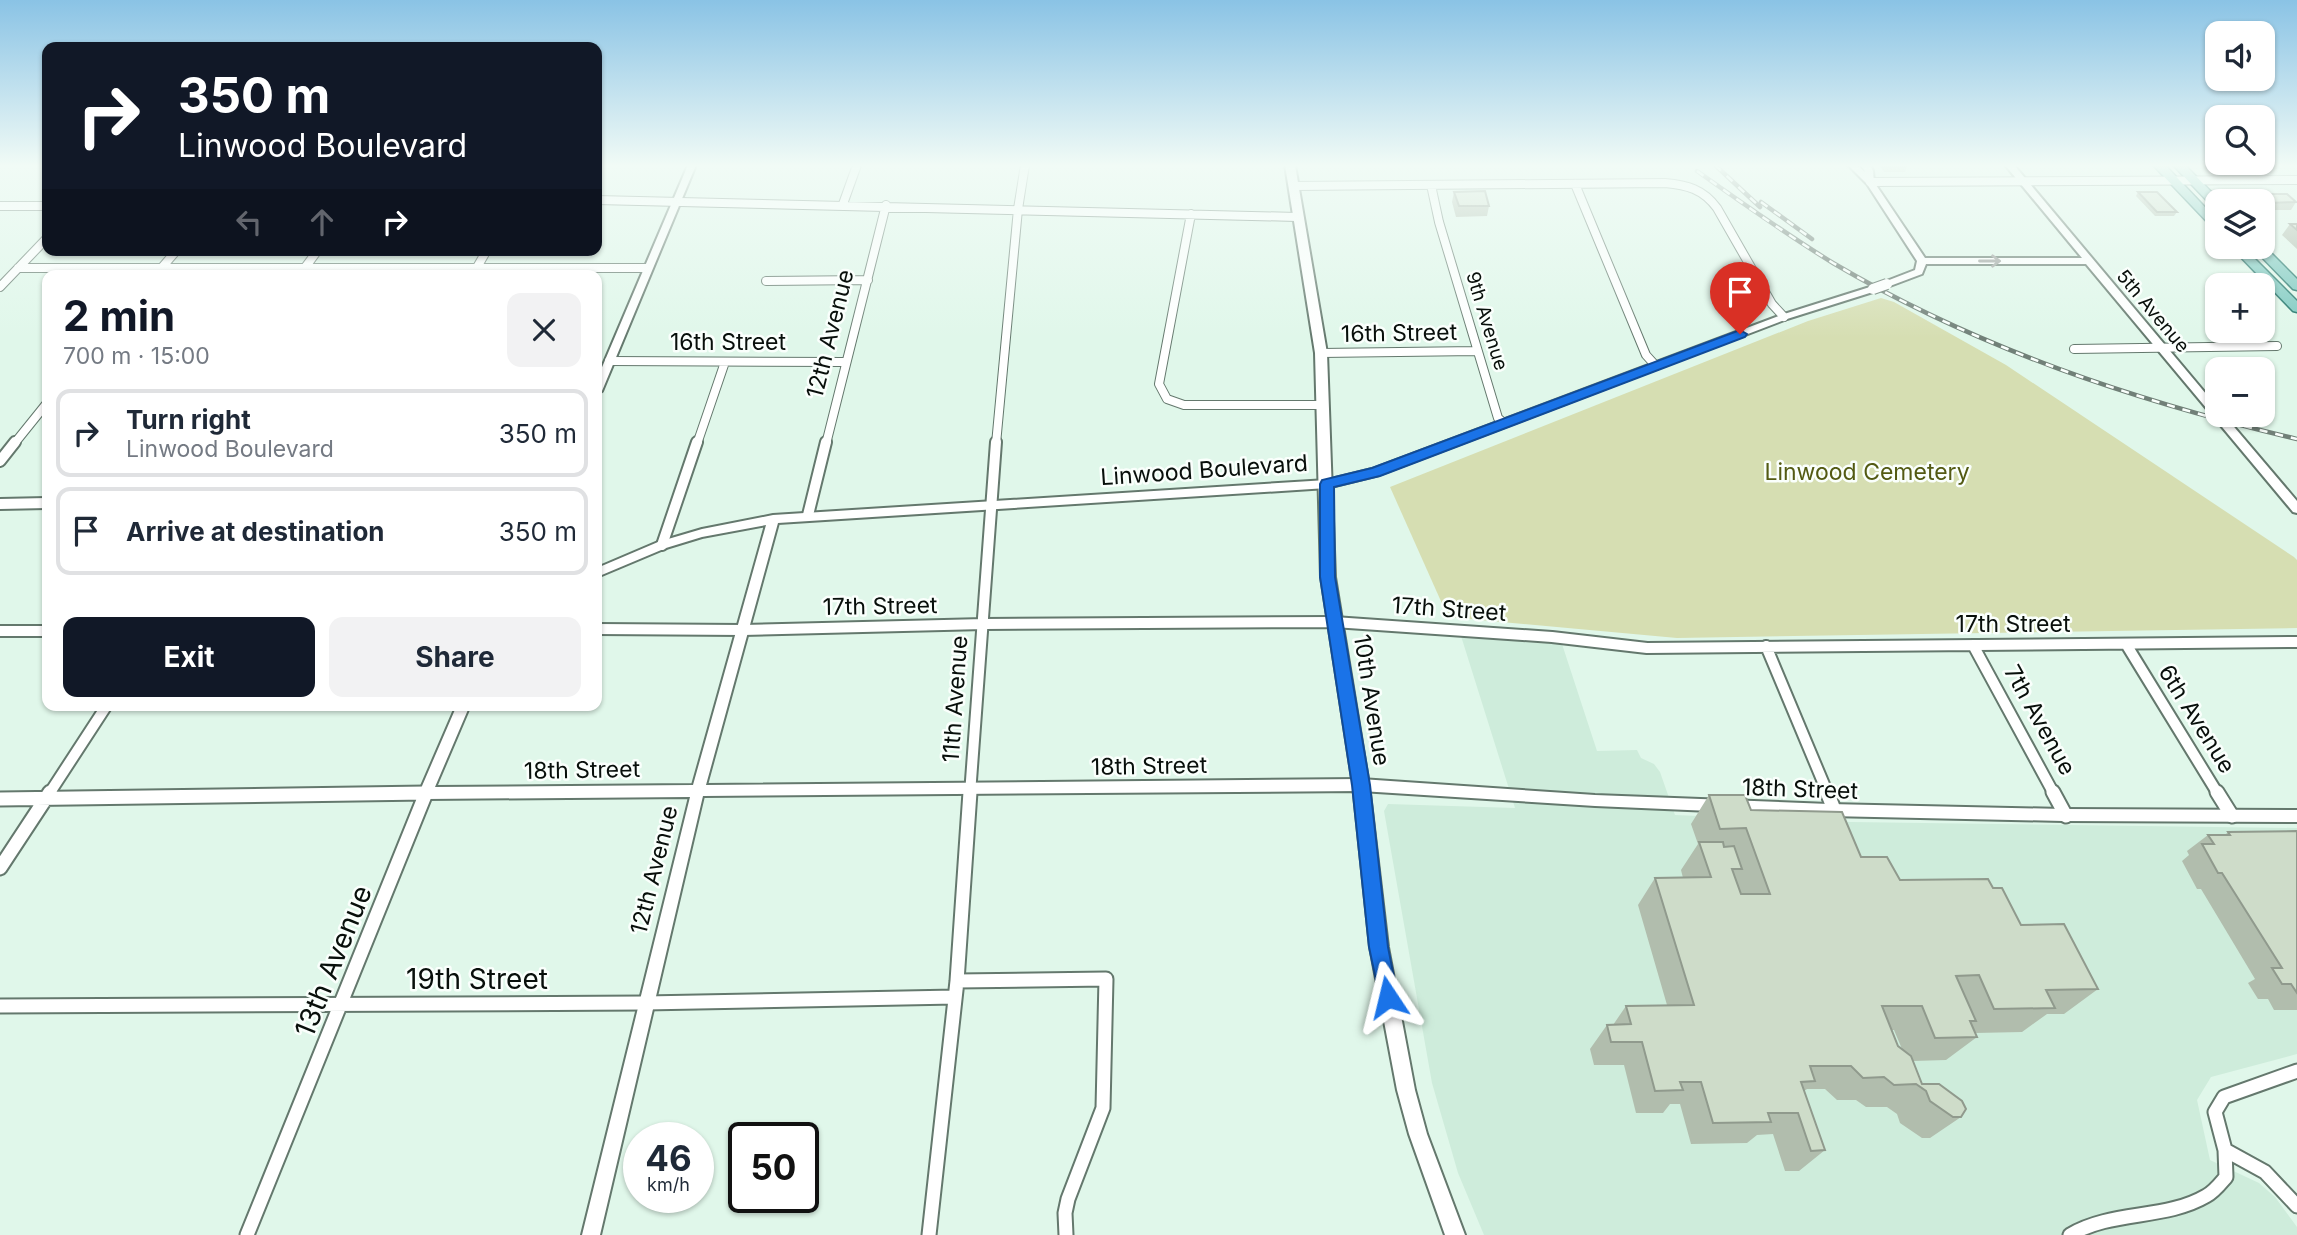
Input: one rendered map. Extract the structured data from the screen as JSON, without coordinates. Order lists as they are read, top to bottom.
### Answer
{
  "streets": {
    "main road": ["10th Avenue"],
    "street": [
      "5th Avenue",
      "9th Avenue",
      "16th Street",
      "12th Avenue",
      "Linwood Boulevard",
      "17th Street",
      "11th Avenue",
      "6th Avenue",
      "7th Avenue",
      "18th Street",
      "13th Avenue",
      "19th Street"
    ]
  },
  "crossings": [
    ["9th Avenue", "16th Street"],
    ["9th Avenue", "Linwood Boulevard"],
    ["16th Street", "12th Avenue"],
    ["16th Street", "10th Avenue"],
    ["12th Avenue", "Linwood Boulevard"],
    ["12th Avenue", "17th Street"],
    ["12th Avenue", "18th Street"],
    ["12th Avenue", "19th Street"],
    ["Linwood Boulevard", "11th Avenue"],
    ["Linwood Boulevard", "10th Avenue"],
    ["17th Street", "11th Avenue"],
    ["17th Street", "10th Avenue"],
    ["17th Street", "6th Avenue"],
    ["17th Street", "7th Avenue"],
    ["11th Avenue", "18th Street"],
    ["11th Avenue", "19th Street"],
    ["10th Avenue", "18th Street"],
    ["6th Avenue", "18th Street"],
    ["7th Avenue", "18th Street"],
    ["18th Street", "13th Avenue"],
    ["13th Avenue", "19th Street"]
  ],
  "parks": ["Linwood Cemetery"],
  "page": {
    "map_buttons": ["+", "−"],
    "turn": ["350 m", "Linwood Boulevard"],
    "heading": ["2 min", "700 m · 15:00"],
    "list": [
      {
        "name": "Turn right",
        "note": "Linwood Boulevard",
        "value": "350 m"
      },
      {
        "name": "Arrive at destination",
        "value": "350 m"
      }
    ],
    "buttons": ["Exit", "Share"],
    "speed": "46 km/h",
    "limit": "50"
  }
}
